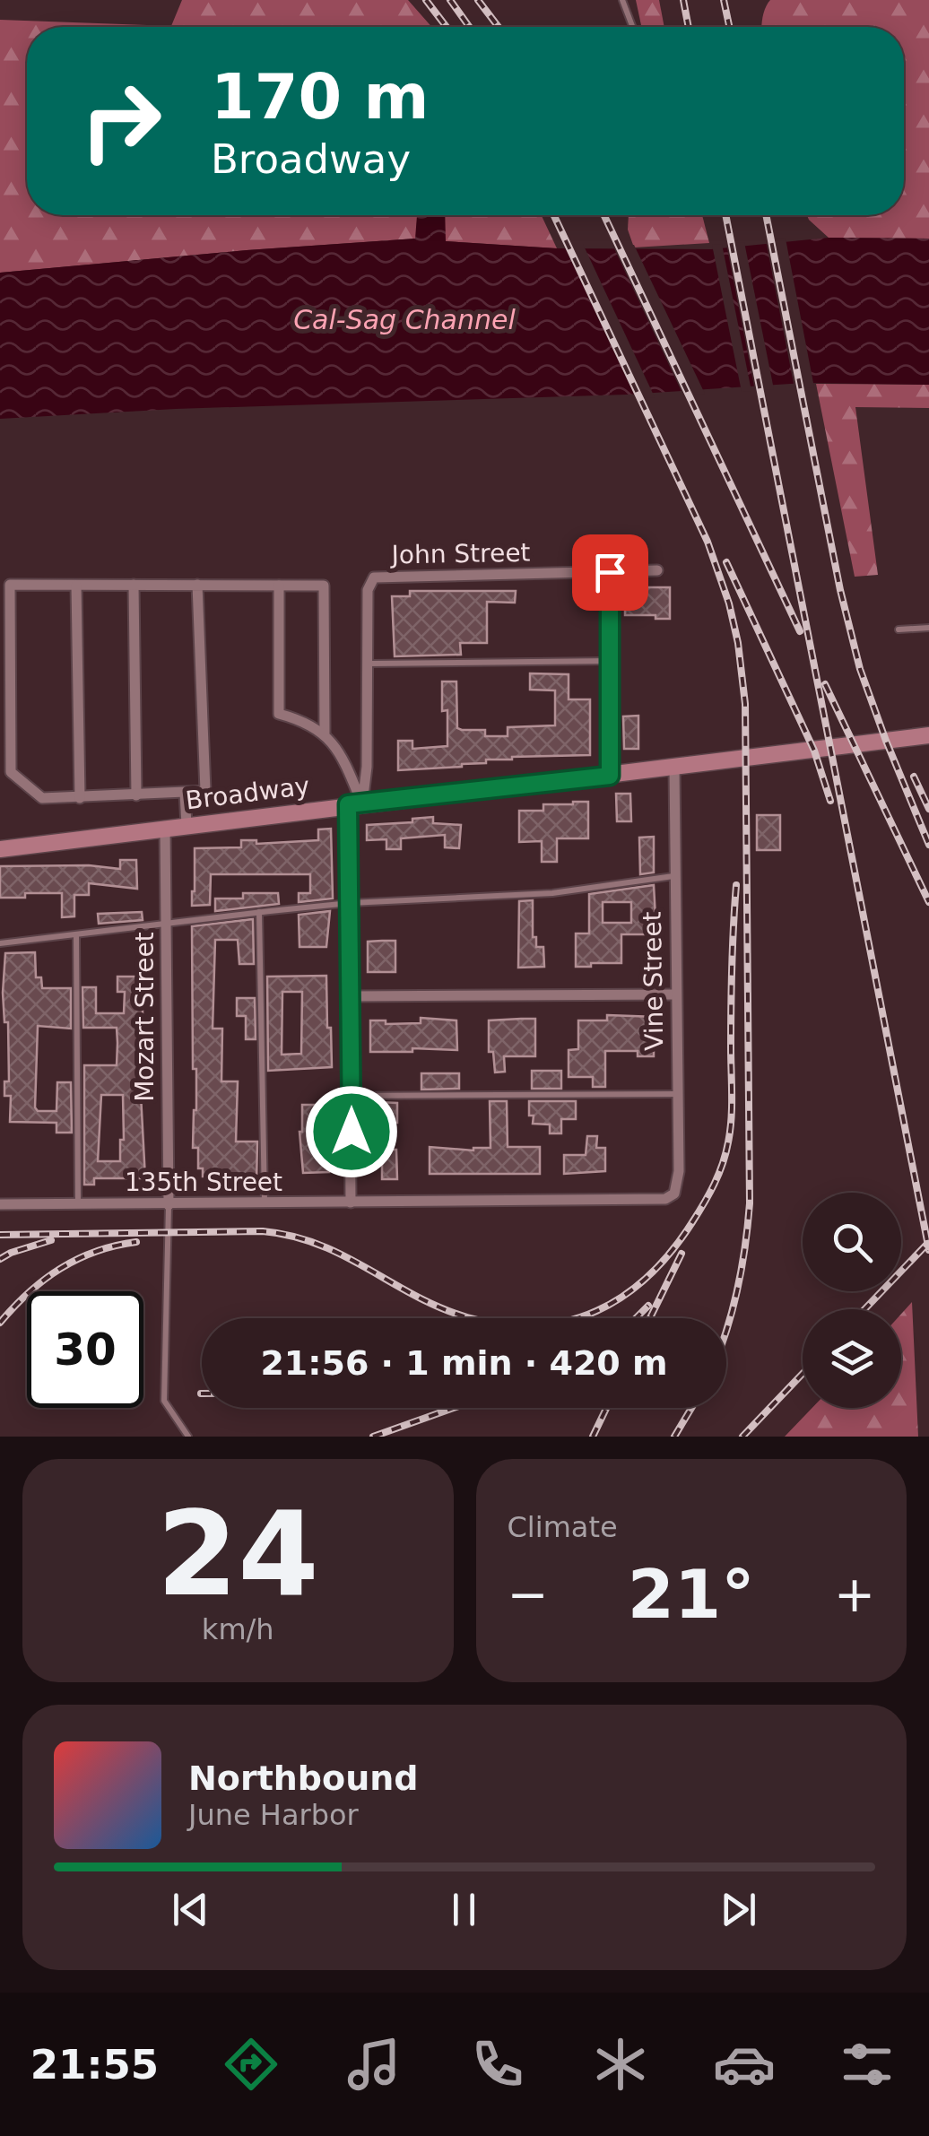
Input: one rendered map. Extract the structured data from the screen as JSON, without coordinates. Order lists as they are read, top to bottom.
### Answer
{
  "streets": {
    "street": [
      "John Street",
      "Broadway",
      "Vine Street",
      "Mozart Street",
      "135th Street"
    ]
  },
  "crossings": [
    ["Broadway", "Vine Street"],
    ["Broadway", "Mozart Street"],
    ["Vine Street", "135th Street"],
    ["Mozart Street", "135th Street"]
  ],
  "water": ["Cal-Sag Channel"],
  "page": {
    "turn": ["170 m", "Broadway"],
    "limit": "30",
    "trip": "21:56 · 1 min · 420 m",
    "tile": [
      ["24", "km/h"],
      "Climate"
    ],
    "heat": ["−", "21°", "+"],
    "song": ["Northbound", "June Harbor"],
    "tabs": "21:55"
  }
}
